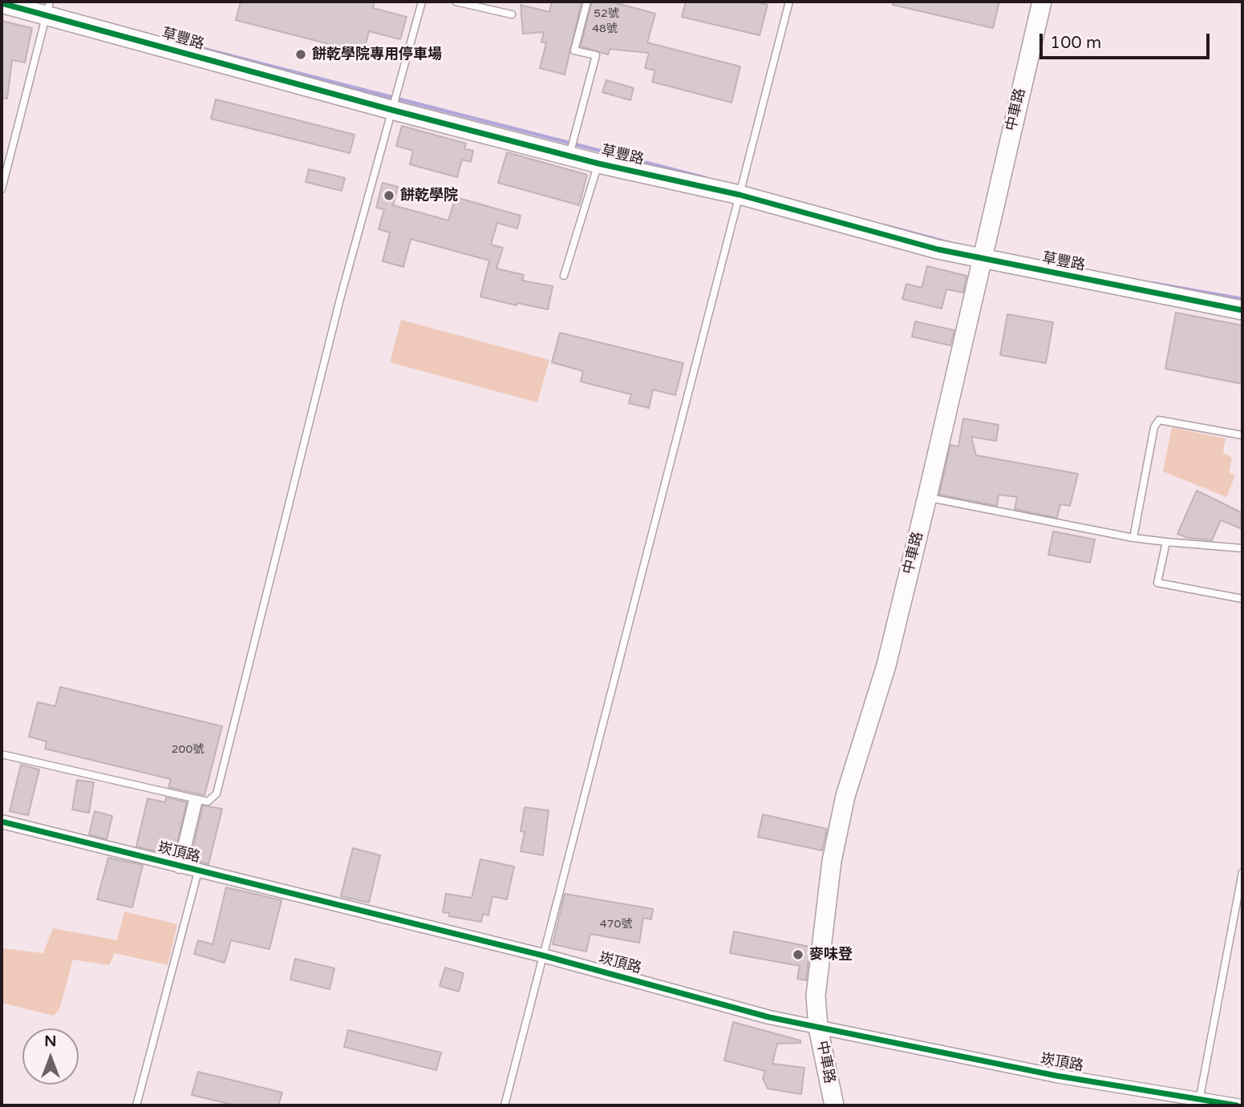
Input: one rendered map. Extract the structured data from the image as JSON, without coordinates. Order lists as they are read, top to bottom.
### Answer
{
  "streets": {
    "street": ["草豐路", "中車路", "崁頂路"]
  },
  "crossings": [
    ["草豐路", "中車路"],
    ["中車路", "崁頂路"]
  ],
  "places": ["餅乾學院專用停車場", "餅乾學院", "麥味登"],
  "house_numbers": [
    "52號",
    "48號",
    "200號",
    "470號"
  ],
  "scale_bar": "100 m",
  "north": "top"
}
